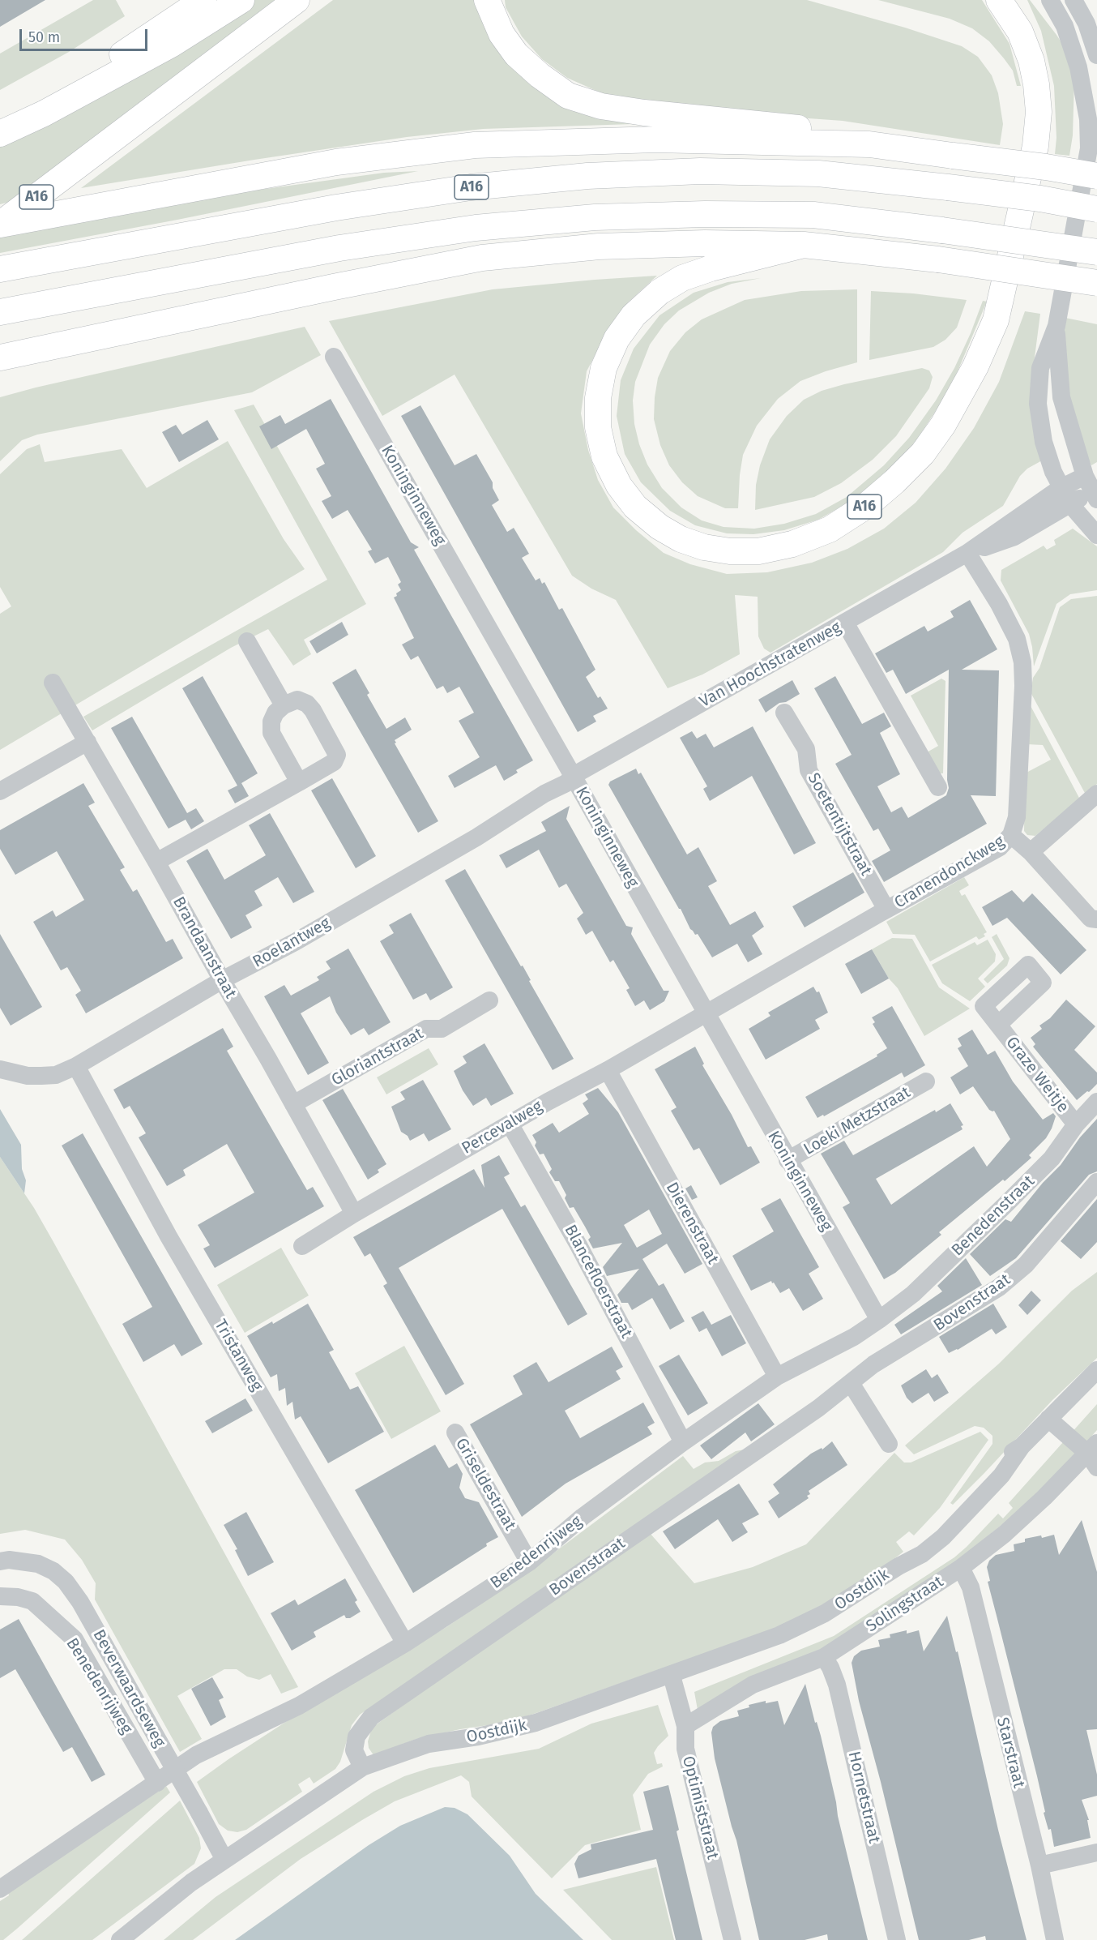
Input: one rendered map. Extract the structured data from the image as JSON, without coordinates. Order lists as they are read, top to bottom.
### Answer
{
  "streets": {
    "highway": ["A16"],
    "street": [
      "Koninginneweg",
      "Van Hoochstratenweg",
      "Soetentijtstraat",
      "Cranendonckweg",
      "Roelantweg",
      "Brandaanstraat",
      "Gloriantstraat",
      "Graze Weitje",
      "Loeki Metzstraat",
      "Percevalweg",
      "Benedenstraat",
      "Dierenstraat",
      "Blancefloerstraat",
      "Bovenstraat",
      "Tristanweg",
      "Griseldestraat",
      "Benedenrijweg",
      "Oostdijk",
      "Solingstraat",
      "Beverwaardseweg",
      "Starstraat",
      "Hornetstraat",
      "Optimiststraat"
    ]
  },
  "crossings": [
    ["Koninginneweg", "Van Hoochstratenweg"],
    ["Koninginneweg", "Cranendonckweg"],
    ["Koninginneweg", "Roelantweg"],
    ["Koninginneweg", "Loeki Metzstraat"],
    ["Koninginneweg", "Percevalweg"],
    ["Koninginneweg", "Benedenstraat"],
    ["Koninginneweg", "Benedenrijweg"],
    ["Van Hoochstratenweg", "Cranendonckweg"],
    ["Van Hoochstratenweg", "Roelantweg"],
    ["Soetentijtstraat", "Cranendonckweg"],
    ["Cranendonckweg", "Percevalweg"],
    ["Roelantweg", "Brandaanstraat"],
    ["Roelantweg", "Tristanweg"],
    ["Brandaanstraat", "Gloriantstraat"],
    ["Brandaanstraat", "Percevalweg"],
    ["Graze Weitje", "Benedenstraat"],
    ["Percevalweg", "Dierenstraat"],
    ["Percevalweg", "Blancefloerstraat"],
    ["Benedenstraat", "Benedenrijweg"],
    ["Dierenstraat", "Benedenrijweg"],
    ["Blancefloerstraat", "Benedenrijweg"],
    ["Bovenstraat", "Oostdijk"],
    ["Tristanweg", "Benedenrijweg"],
    ["Griseldestraat", "Benedenrijweg"],
    ["Oostdijk", "Beverwaardseweg"],
    ["Oostdijk", "Optimiststraat"],
    ["Solingstraat", "Starstraat"],
    ["Solingstraat", "Hornetstraat"],
    ["Solingstraat", "Optimiststraat"]
  ],
  "scale_bar": "50 m"
}
